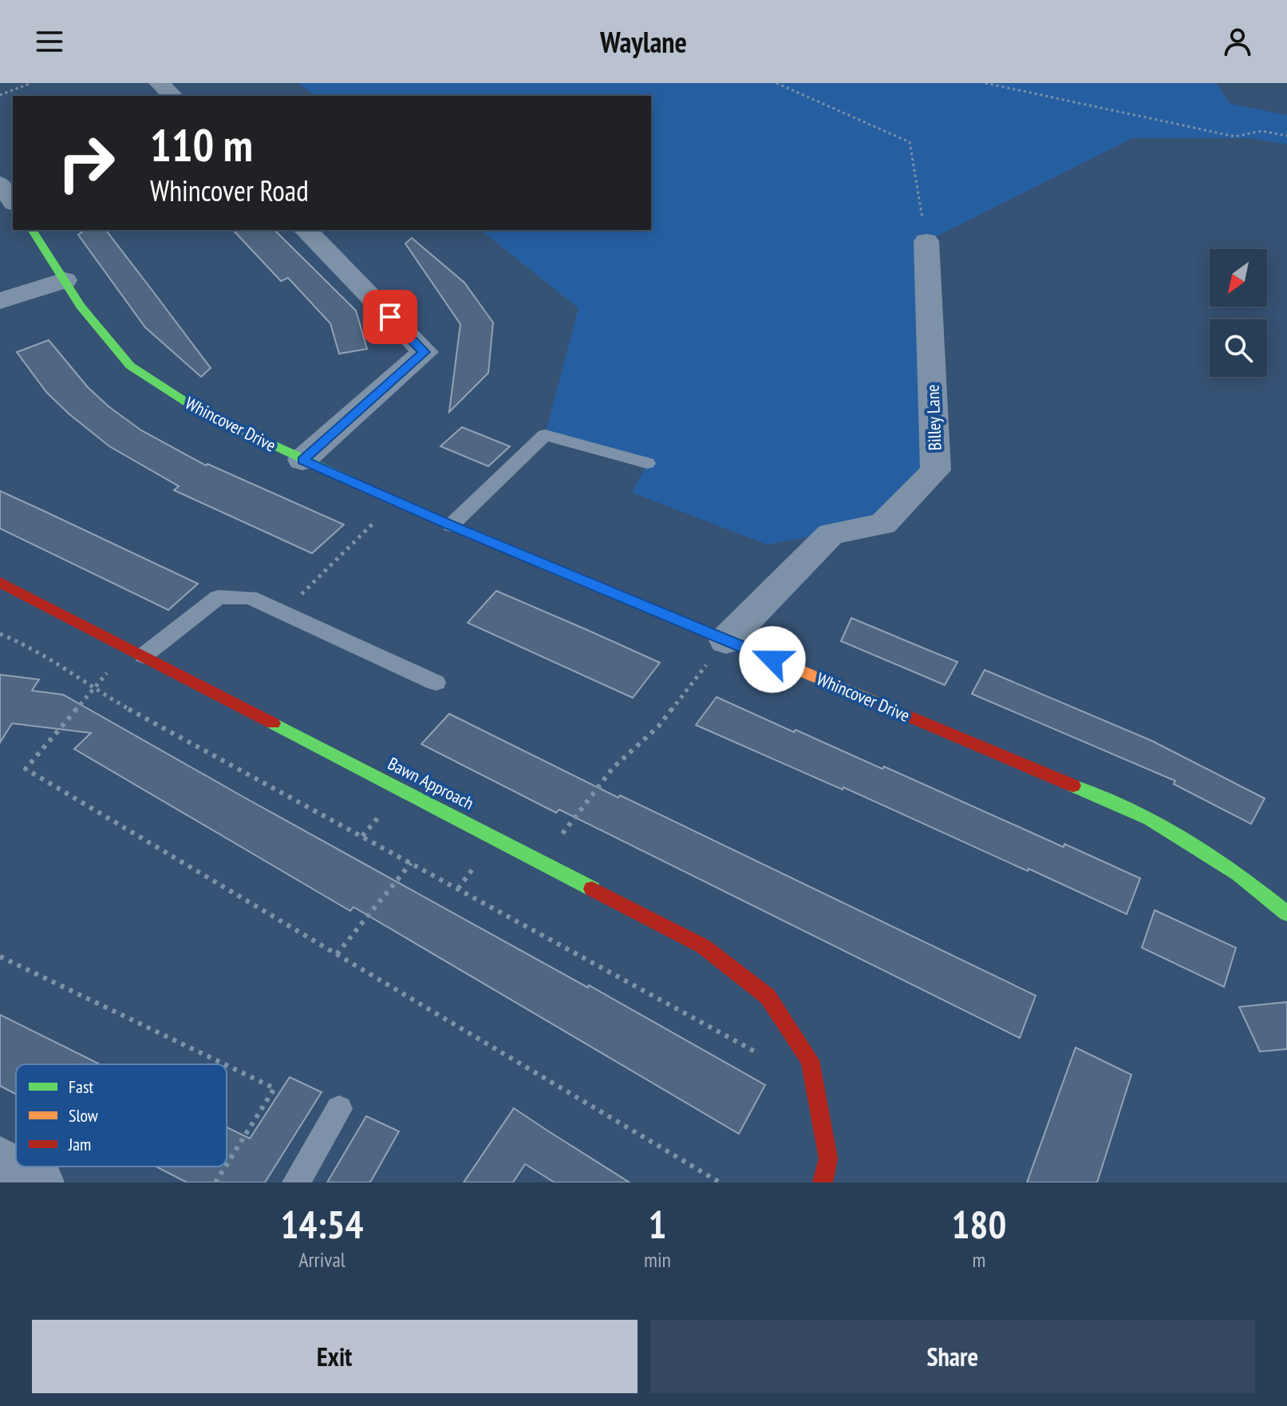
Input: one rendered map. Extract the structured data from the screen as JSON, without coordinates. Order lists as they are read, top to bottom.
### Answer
{
  "streets": {
    "street": ["Billey Lane", "Whincover Drive", "Bawn Approach"]
  },
  "crossings": [
    ["Billey Lane", "Whincover Drive"]
  ],
  "legend": ["Fast", "Slow", "Jam"],
  "north": "bottom left",
  "page": {
    "header": "Waylane",
    "turn": ["110 m", "Whincover Road"],
    "eta": [
      "14:54",
      "Arrival",
      "1",
      "min",
      "180",
      "m"
    ],
    "buttons": ["Exit", "Share"]
  }
}
